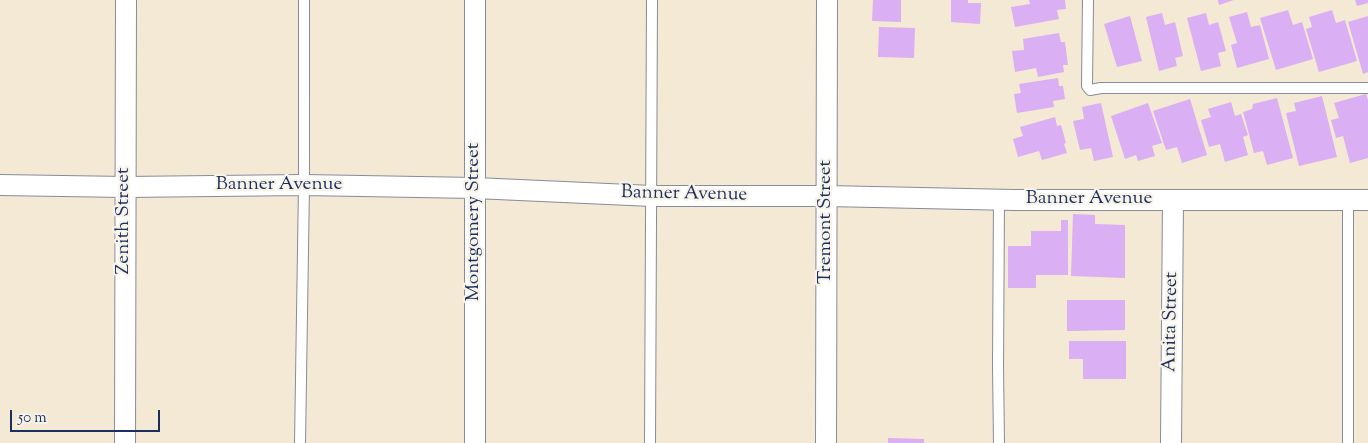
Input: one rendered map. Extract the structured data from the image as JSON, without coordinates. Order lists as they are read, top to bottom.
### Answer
{
  "streets": {
    "street": [
      "Banner Avenue",
      "Zenith Street",
      "Montgomery Street",
      "Tremont Street",
      "Anita Street"
    ]
  },
  "crossings": [
    ["Banner Avenue", "Zenith Street"],
    ["Banner Avenue", "Montgomery Street"],
    ["Banner Avenue", "Tremont Street"],
    ["Banner Avenue", "Anita Street"]
  ],
  "scale_bar": "50 m"
}
